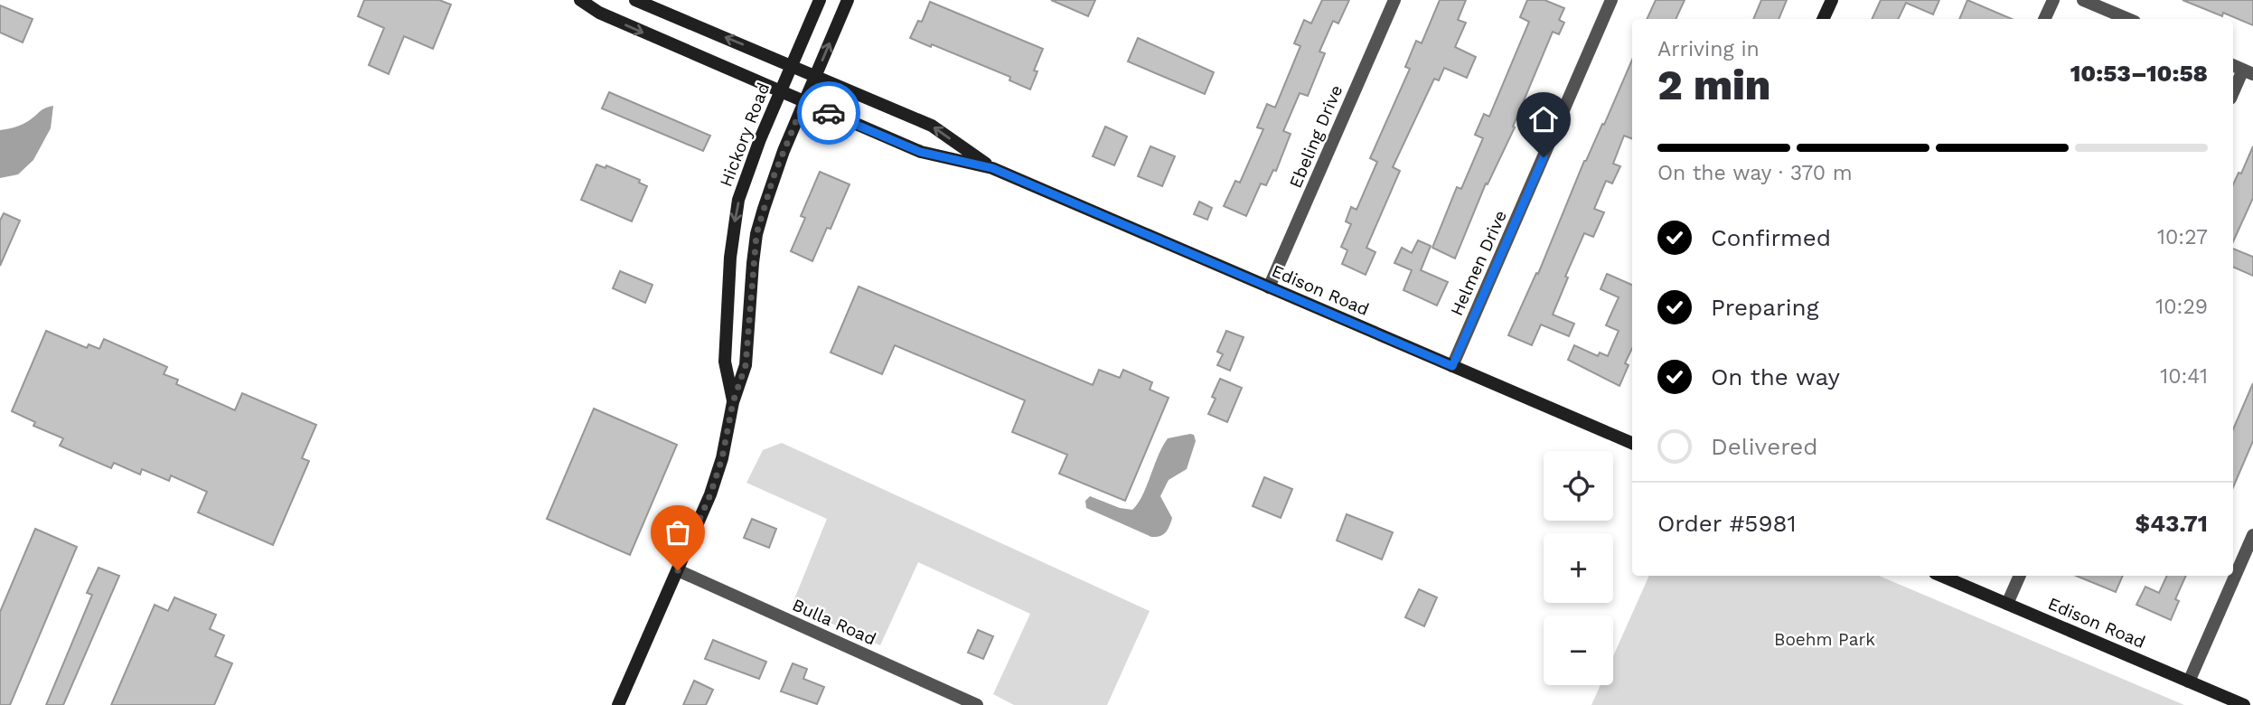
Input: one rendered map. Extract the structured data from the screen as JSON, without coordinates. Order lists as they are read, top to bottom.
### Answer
{
  "streets": {
    "main road": ["Hickory Road", "Edison Road"],
    "street": ["Ebeling Drive", "Helmen Drive", "Bulla Road"]
  },
  "crossings": [
    ["Hickory Road", "Edison Road"],
    ["Hickory Road", "Bulla Road"],
    ["Ebeling Drive", "Edison Road"],
    ["Helmen Drive", "Edison Road"]
  ],
  "parks": ["Boehm Park"],
  "page": {
    "heading": ["2 min", "Arriving in", "10:53–10:58"],
    "panel": ["Order #5981", "$43.71"],
    "bar": "On the way · 370 m",
    "list": [
      ["Confirmed", "10:27"],
      ["Preparing", "10:29"],
      ["On the way", "10:41"],
      "Delivered"
    ],
    "map_buttons": ["+", "−"]
  }
}
